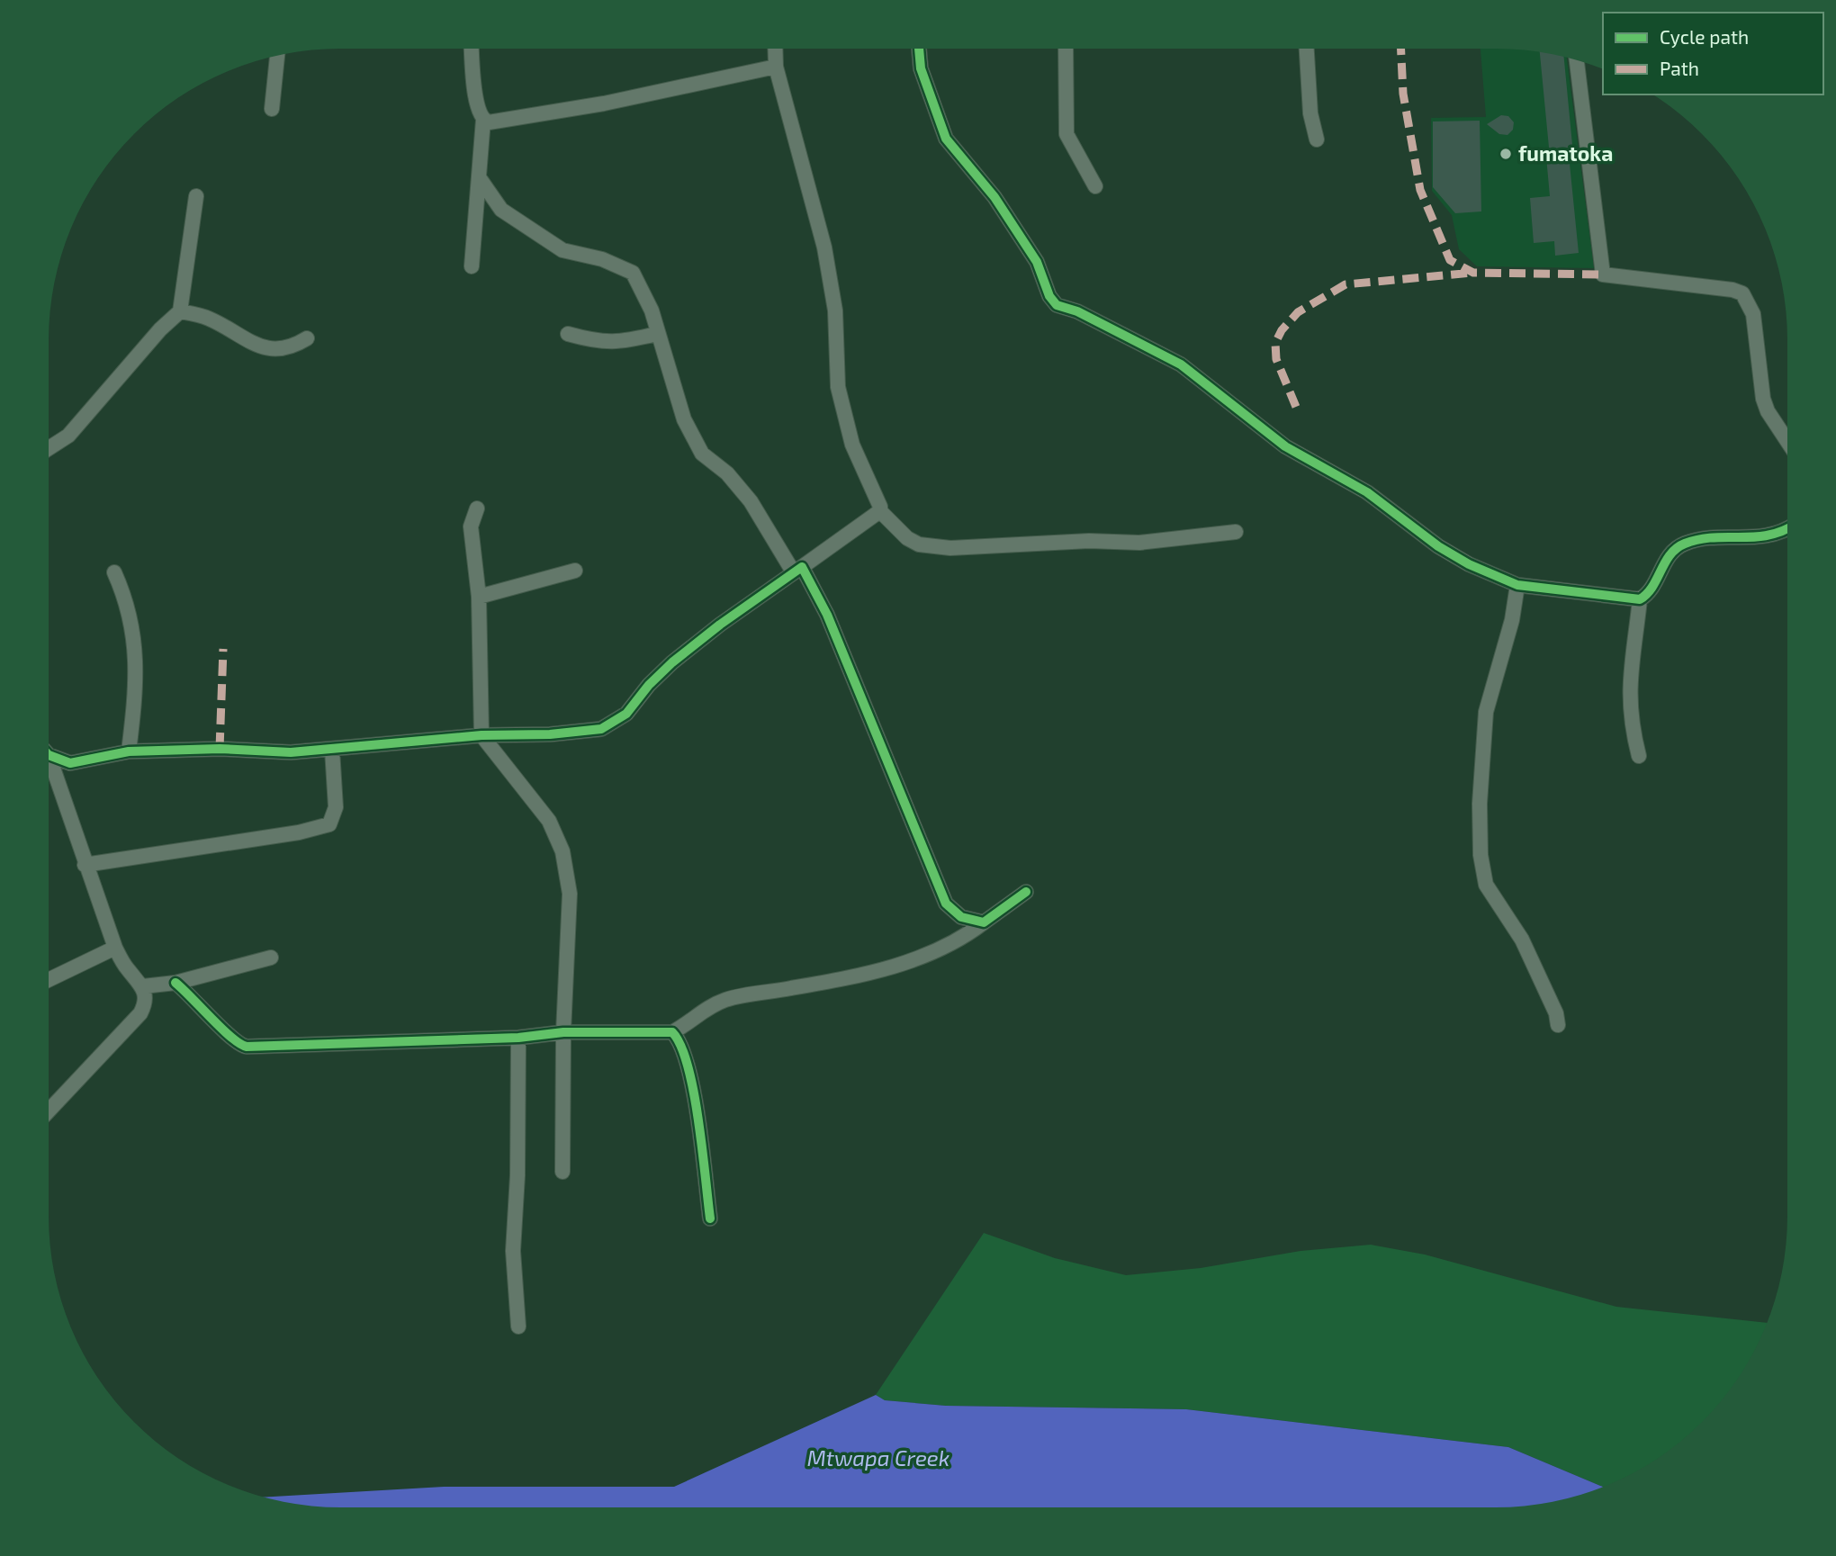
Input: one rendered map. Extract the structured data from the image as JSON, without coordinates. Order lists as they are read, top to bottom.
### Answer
{
  "water": ["Mtwapa Creek"],
  "places": ["fumatoka"],
  "legend": ["Cycle path", "Path"]
}
